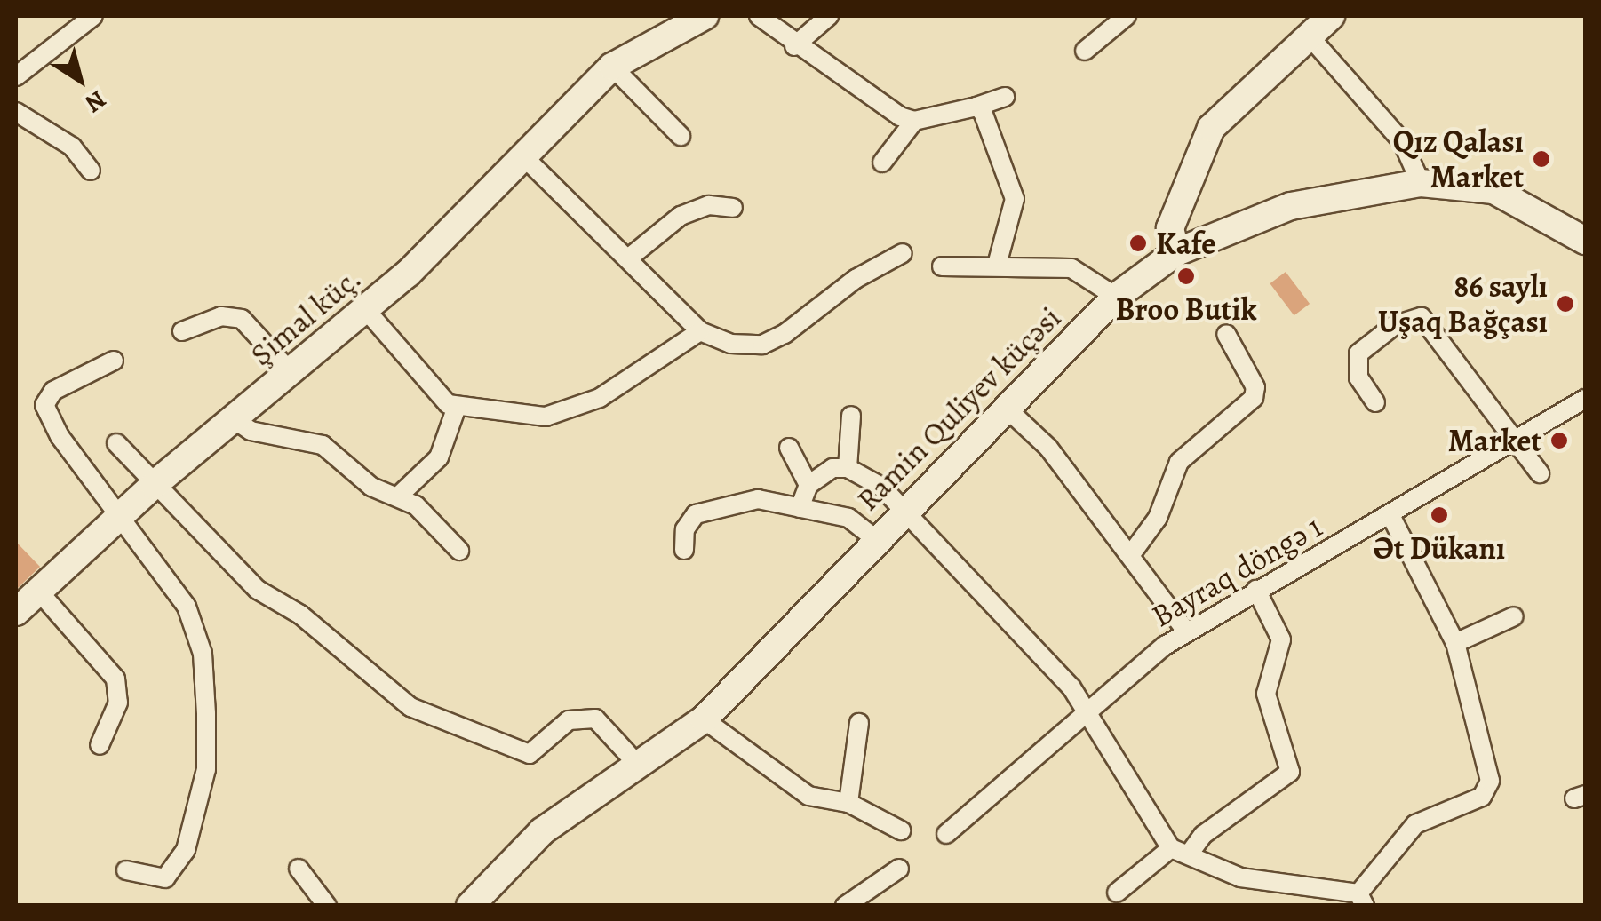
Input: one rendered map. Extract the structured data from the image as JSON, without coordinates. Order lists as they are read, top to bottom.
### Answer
{
  "streets": {
    "street": ["Şimal küç.", "Ramin Quliyev küçəsi", "Bayraq döngə 1"]
  },
  "places": [
    "Qız Qalası Market",
    "Kafe",
    "Broo Butik",
    "86 saylı Uşaq Bağçası",
    "Market",
    "Ət Dükanı"
  ],
  "north": "bottom right"
}
